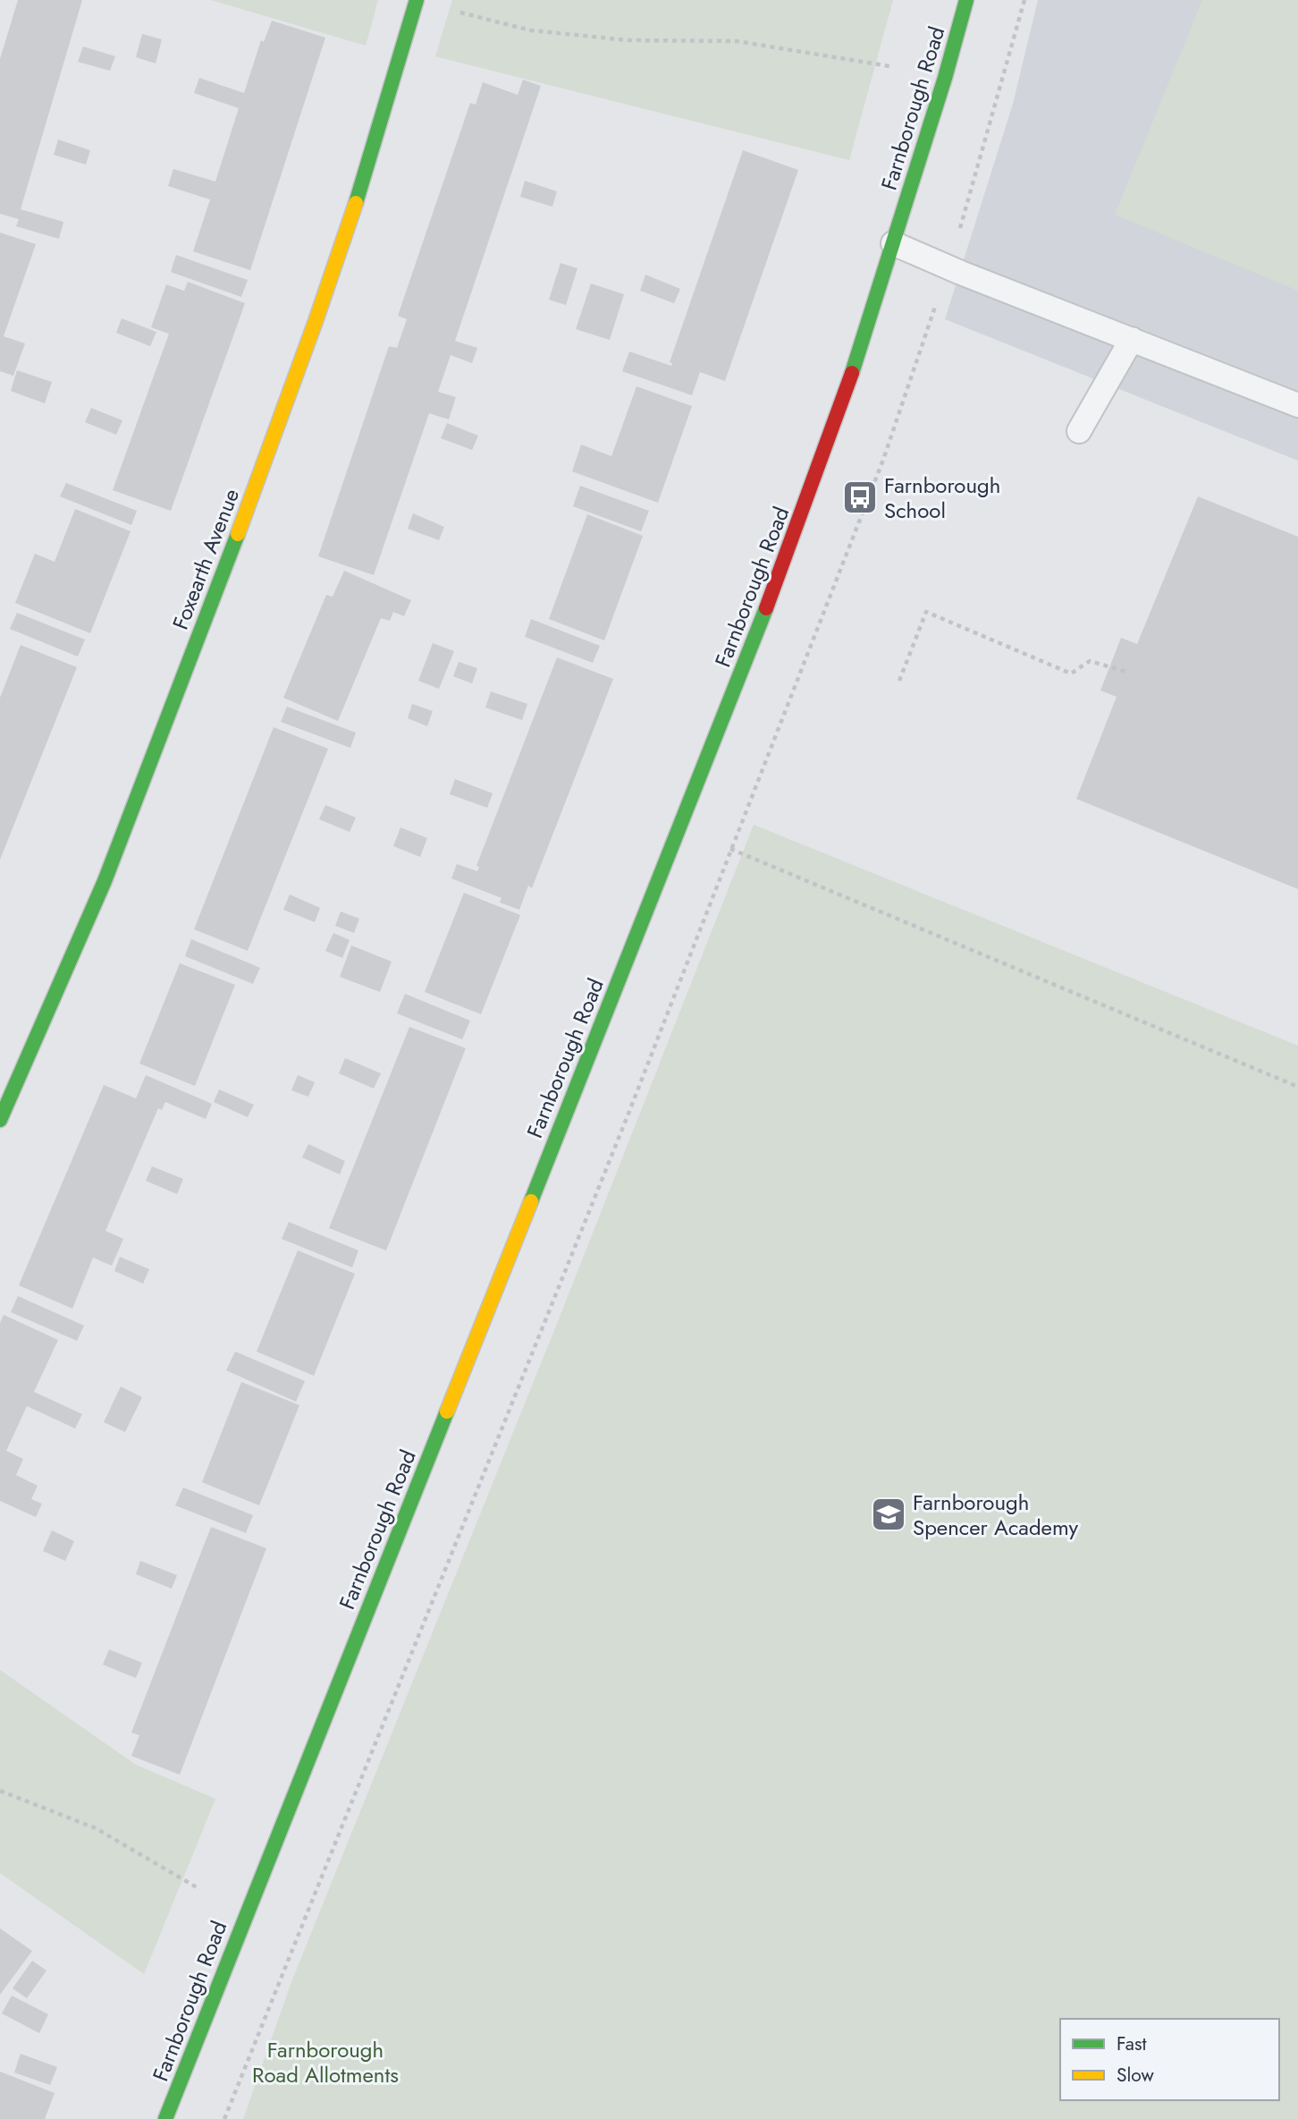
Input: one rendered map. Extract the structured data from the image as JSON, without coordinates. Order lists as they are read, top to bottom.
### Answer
{
  "streets": {
    "street": ["Farnborough Road", "Foxearth Avenue"]
  },
  "parks": ["Farnborough Road Allotments"],
  "places": {
    "bus stop": ["Farnborough School"],
    "school or university": ["Farnborough Spencer Academy"]
  },
  "legend": ["Fast", "Slow"]
}
